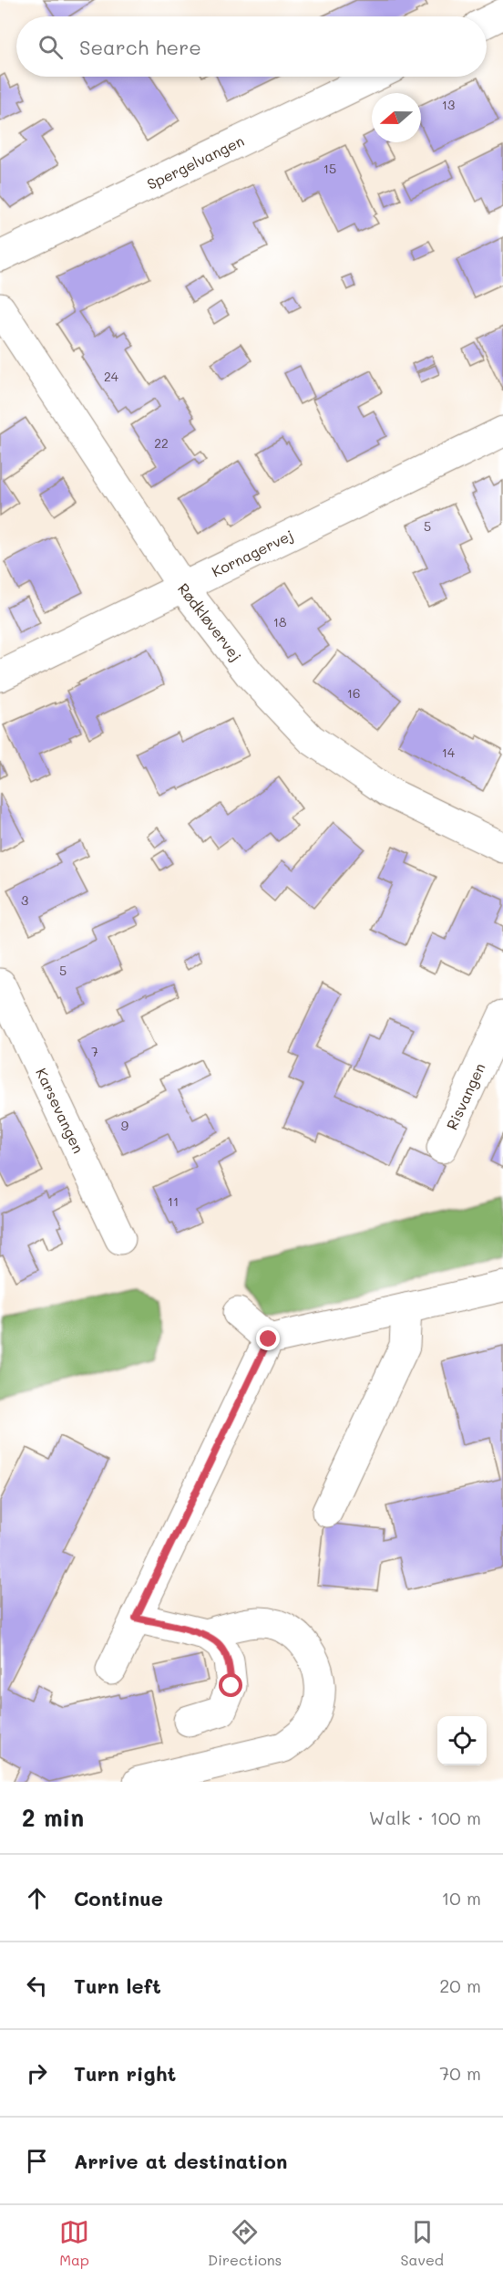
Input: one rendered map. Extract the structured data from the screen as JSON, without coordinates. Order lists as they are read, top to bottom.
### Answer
{
  "streets": {
    "street": [
      "Spergelvangen",
      "Kornagervej",
      "Rødkløvervej",
      "Risvangen",
      "Karsevangen"
    ]
  },
  "crossings": [
    ["Kornagervej", "Rødkløvervej"]
  ],
  "house_numbers": [
    "13",
    "15",
    "24",
    "22",
    "5",
    "18",
    "16",
    "14",
    "3",
    "5",
    "7",
    "9",
    "11"
  ],
  "north": "left",
  "page": {
    "search": "Search here",
    "heading": ["2 min", "Walk · 100 m"],
    "list": [
      ["Continue", "10 m"],
      ["Turn left", "20 m"],
      ["Turn right", "70 m"],
      "Arrive at destination"
    ],
    "nav": ["Map", "Directions", "Saved"]
  }
}
